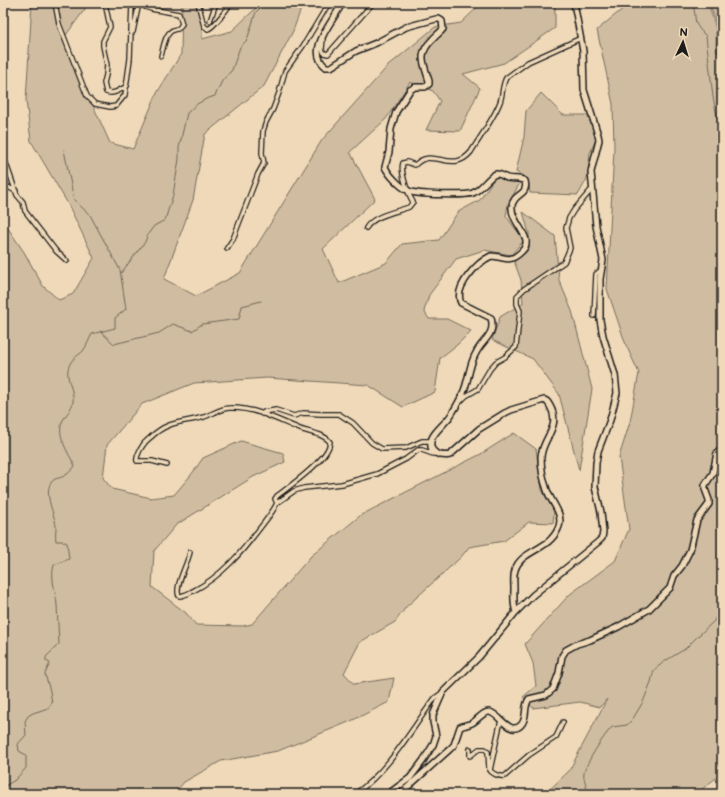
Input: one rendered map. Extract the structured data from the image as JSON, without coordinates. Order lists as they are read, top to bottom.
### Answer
{
  "north": "top"
}
